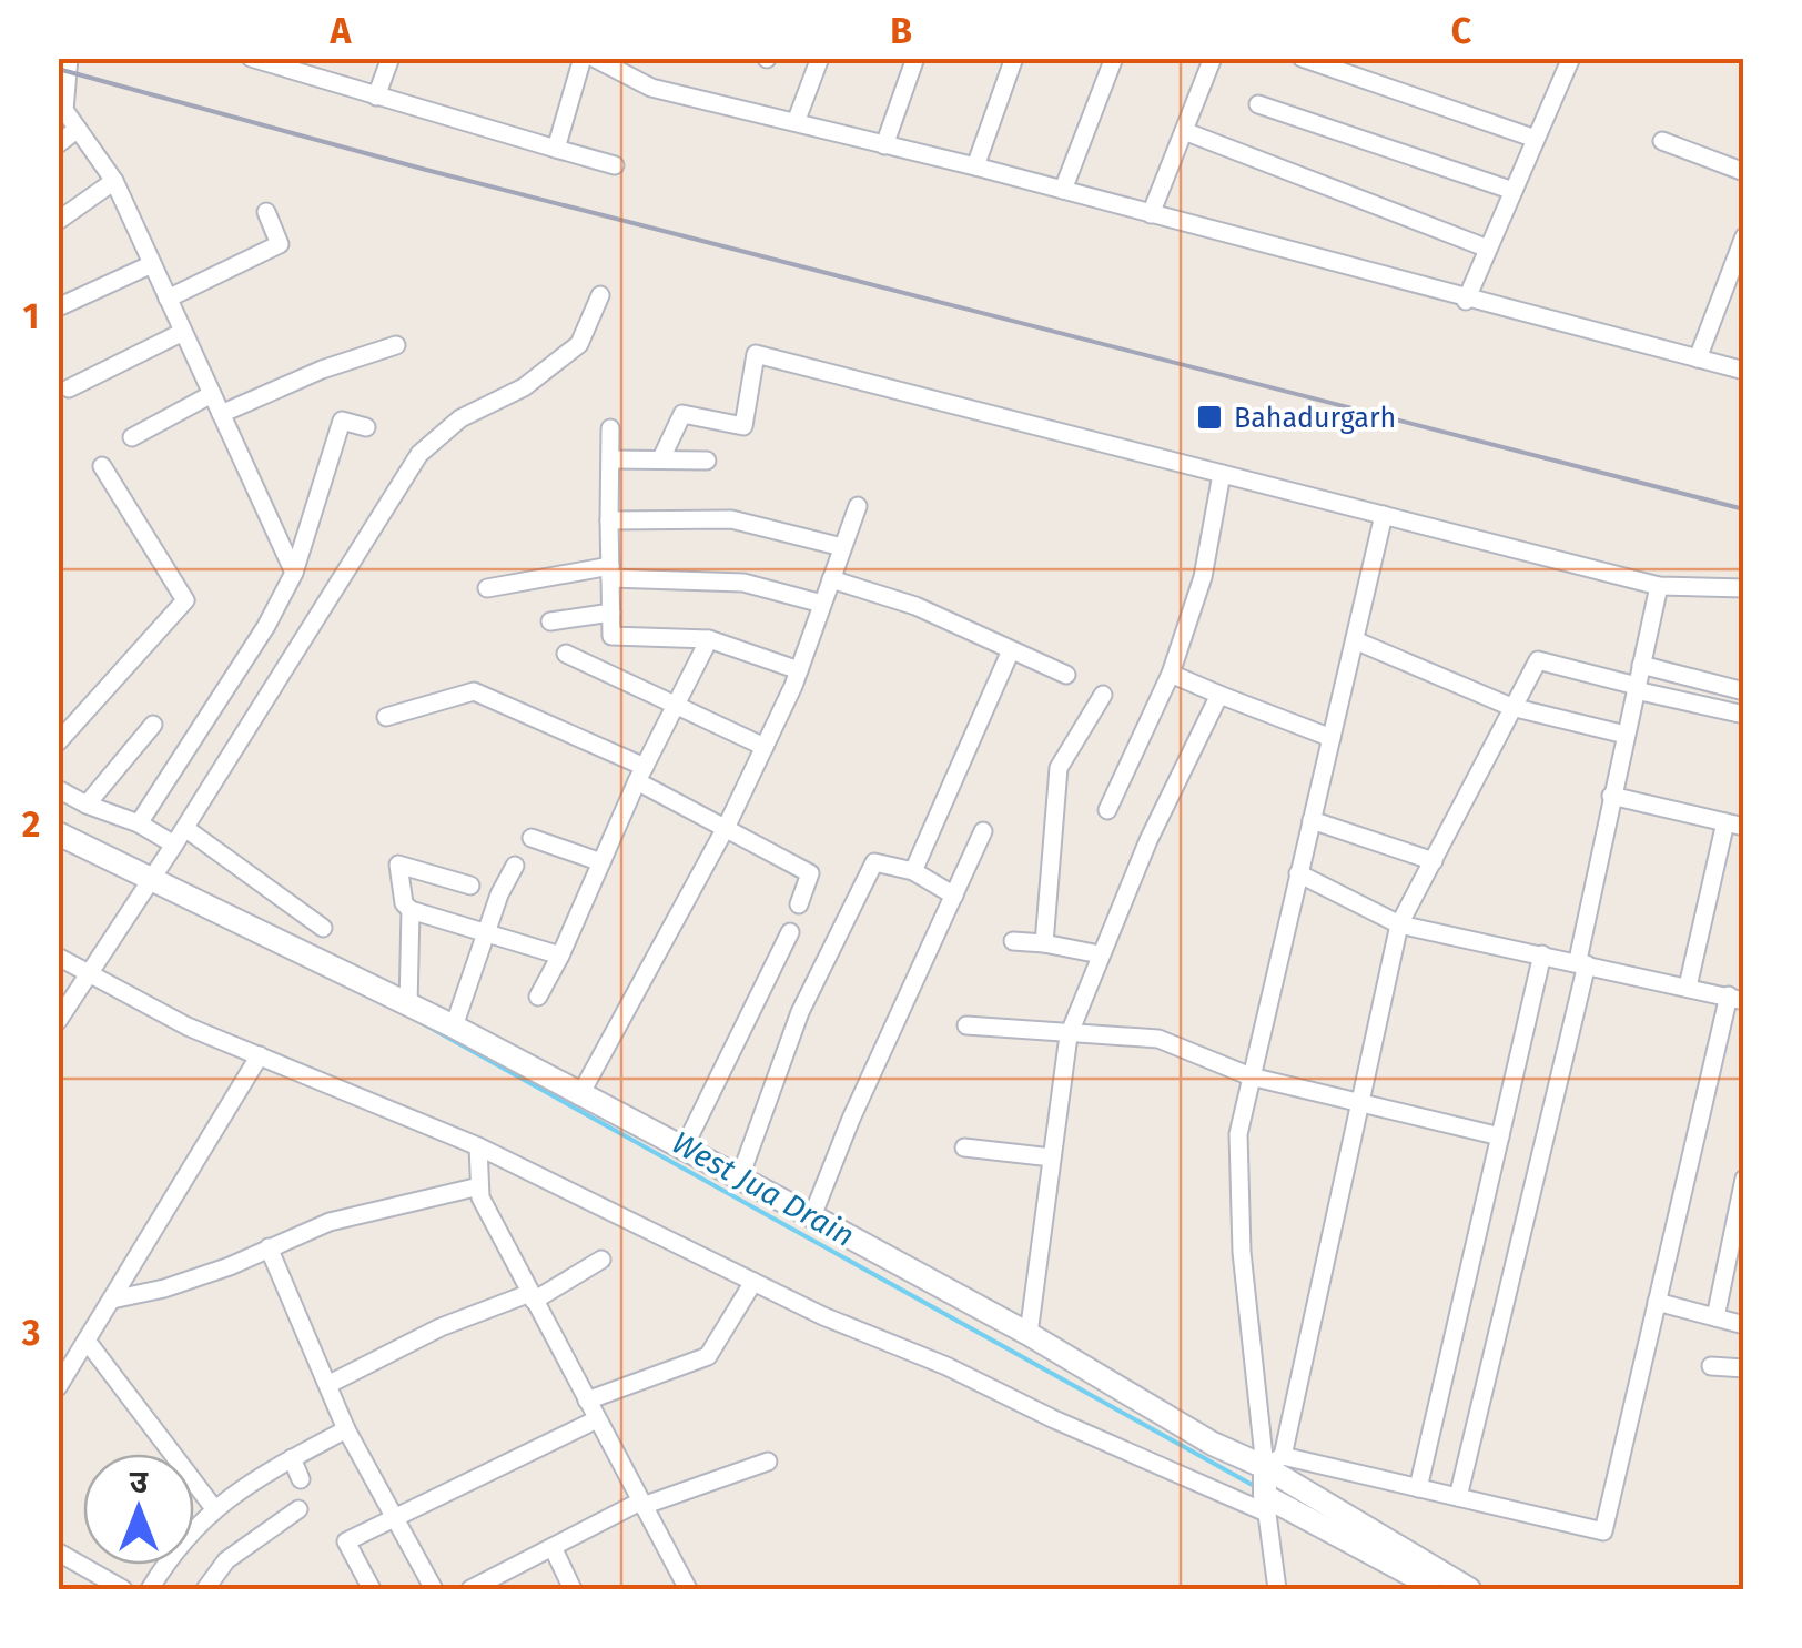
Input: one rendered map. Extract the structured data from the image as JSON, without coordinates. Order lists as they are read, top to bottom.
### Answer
{
  "water": ["West Jua Drain"],
  "places": {
    "transit": ["Bahadurgarh"]
  },
  "north": "top",
  "grid": {
    "columns": ["A", "B", "C"],
    "rows": ["1", "2", "3"]
  }
}
